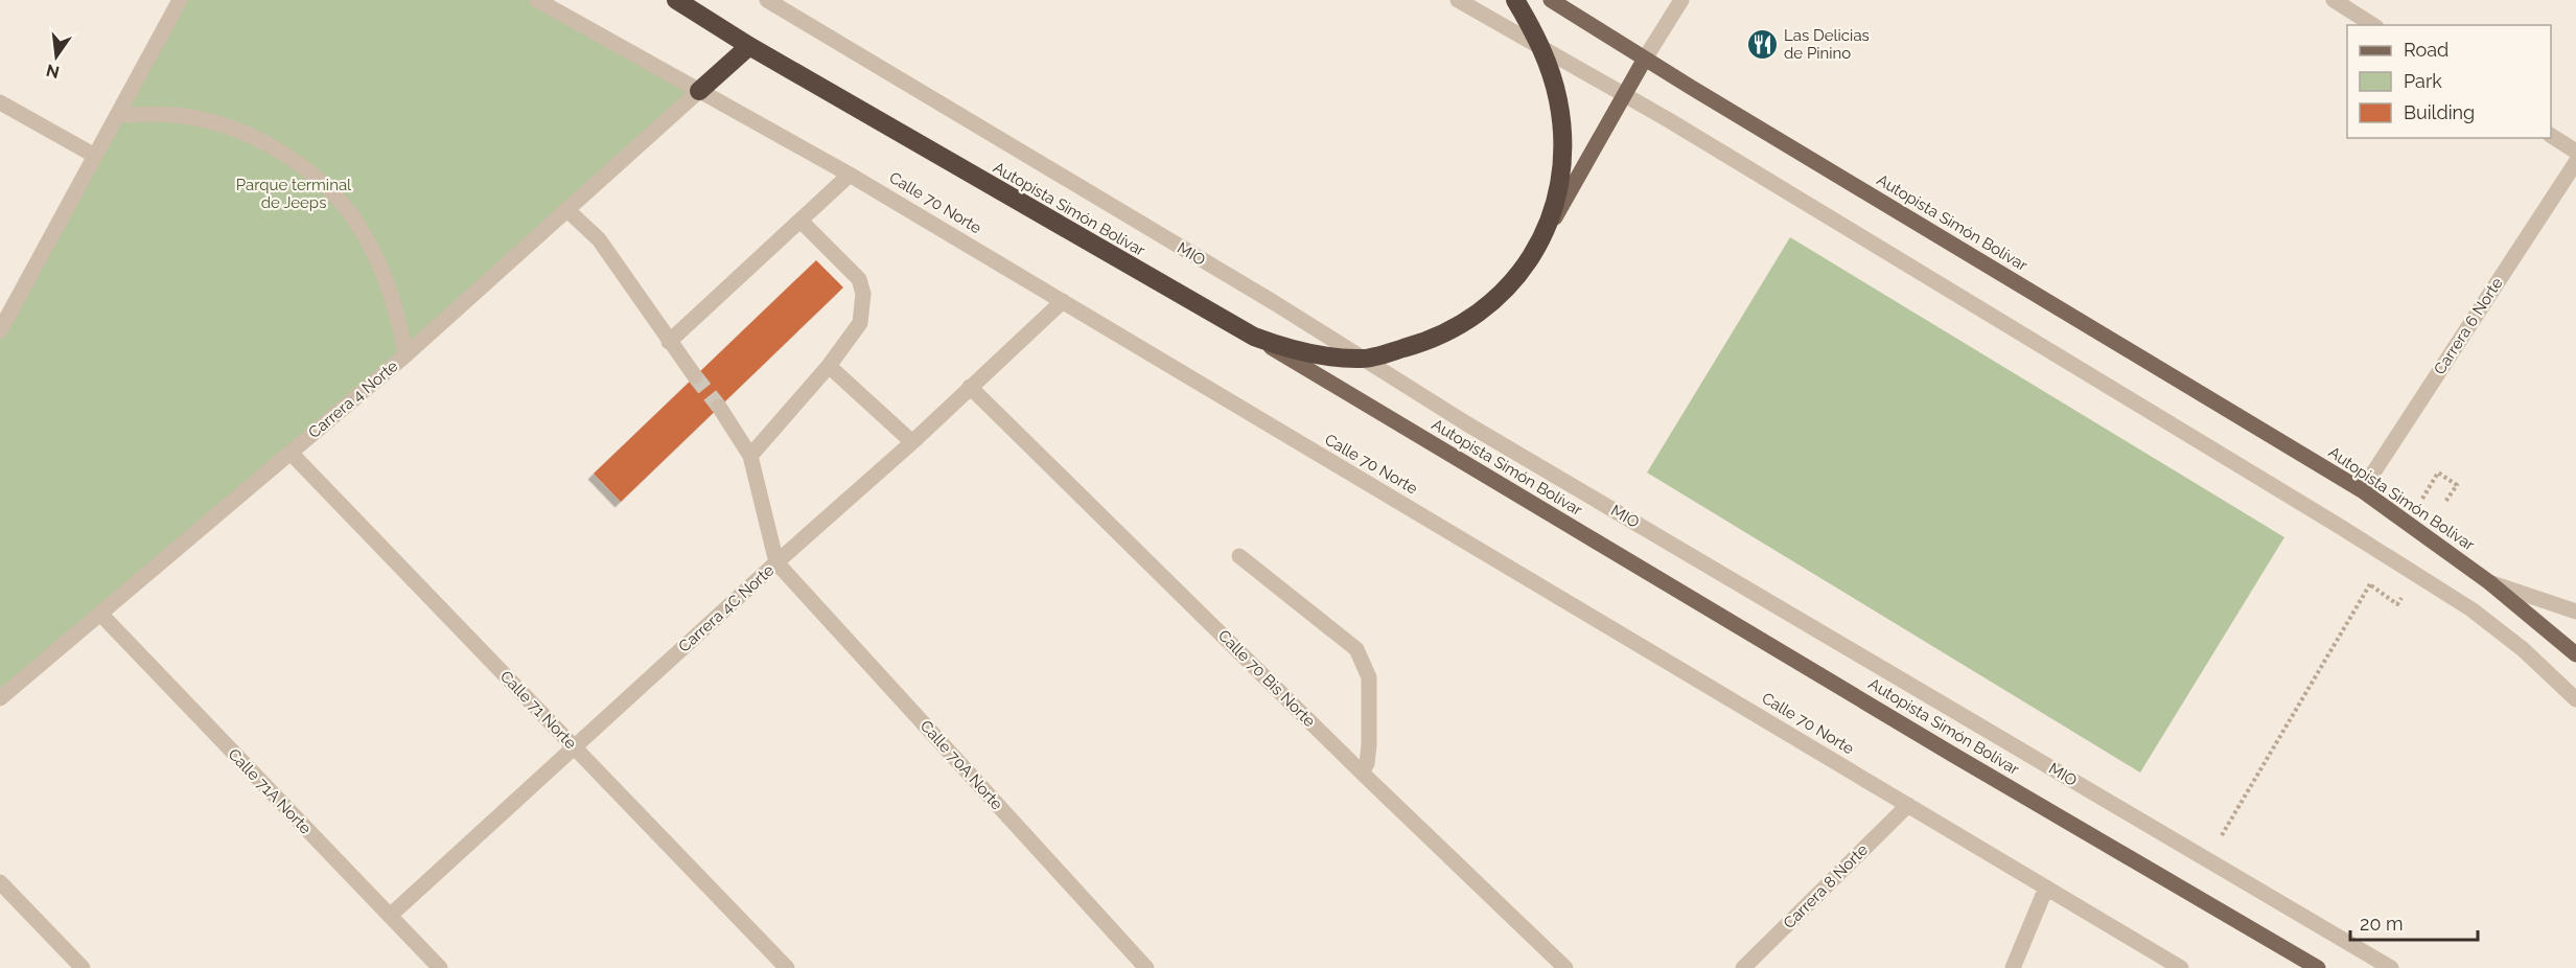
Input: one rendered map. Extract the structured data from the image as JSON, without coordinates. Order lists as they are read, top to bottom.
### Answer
{
  "streets": {
    "highway": ["Autopista Simón Bolívar"],
    "street": [
      "Calle 70 Norte",
      "MIO",
      "Carrera 6 Norte",
      "Carrera 4 Norte",
      "Carrera 4C Norte",
      "Calle 70 Bis Norte",
      "Calle 71 Norte",
      "Calle 70A Norte",
      "Calle 71A Norte",
      "Carrera 8 Norte"
    ]
  },
  "crossings": [
    ["Calle 70 Norte", "Carrera 4 Norte"],
    ["Calle 70 Norte", "Carrera 4C Norte"],
    ["Calle 70 Norte", "Carrera 8 Norte"],
    ["Autopista Simón Bolívar", "Carrera 6 Norte"],
    ["Carrera 4 Norte", "Calle 71 Norte"],
    ["Carrera 4 Norte", "Calle 71A Norte"],
    ["Carrera 4C Norte", "Calle 70 Bis Norte"],
    ["Carrera 4C Norte", "Calle 71 Norte"],
    ["Carrera 4C Norte", "Calle 70A Norte"],
    ["Carrera 4C Norte", "Calle 71A Norte"]
  ],
  "parks": ["Parque terminal de Jeeps"],
  "places": {
    "restaurant": ["Las Delicias de Pinino"]
  },
  "legend": ["Road", "Park", "Building"],
  "scale_bar": "20 m",
  "north": "bottom"
}
